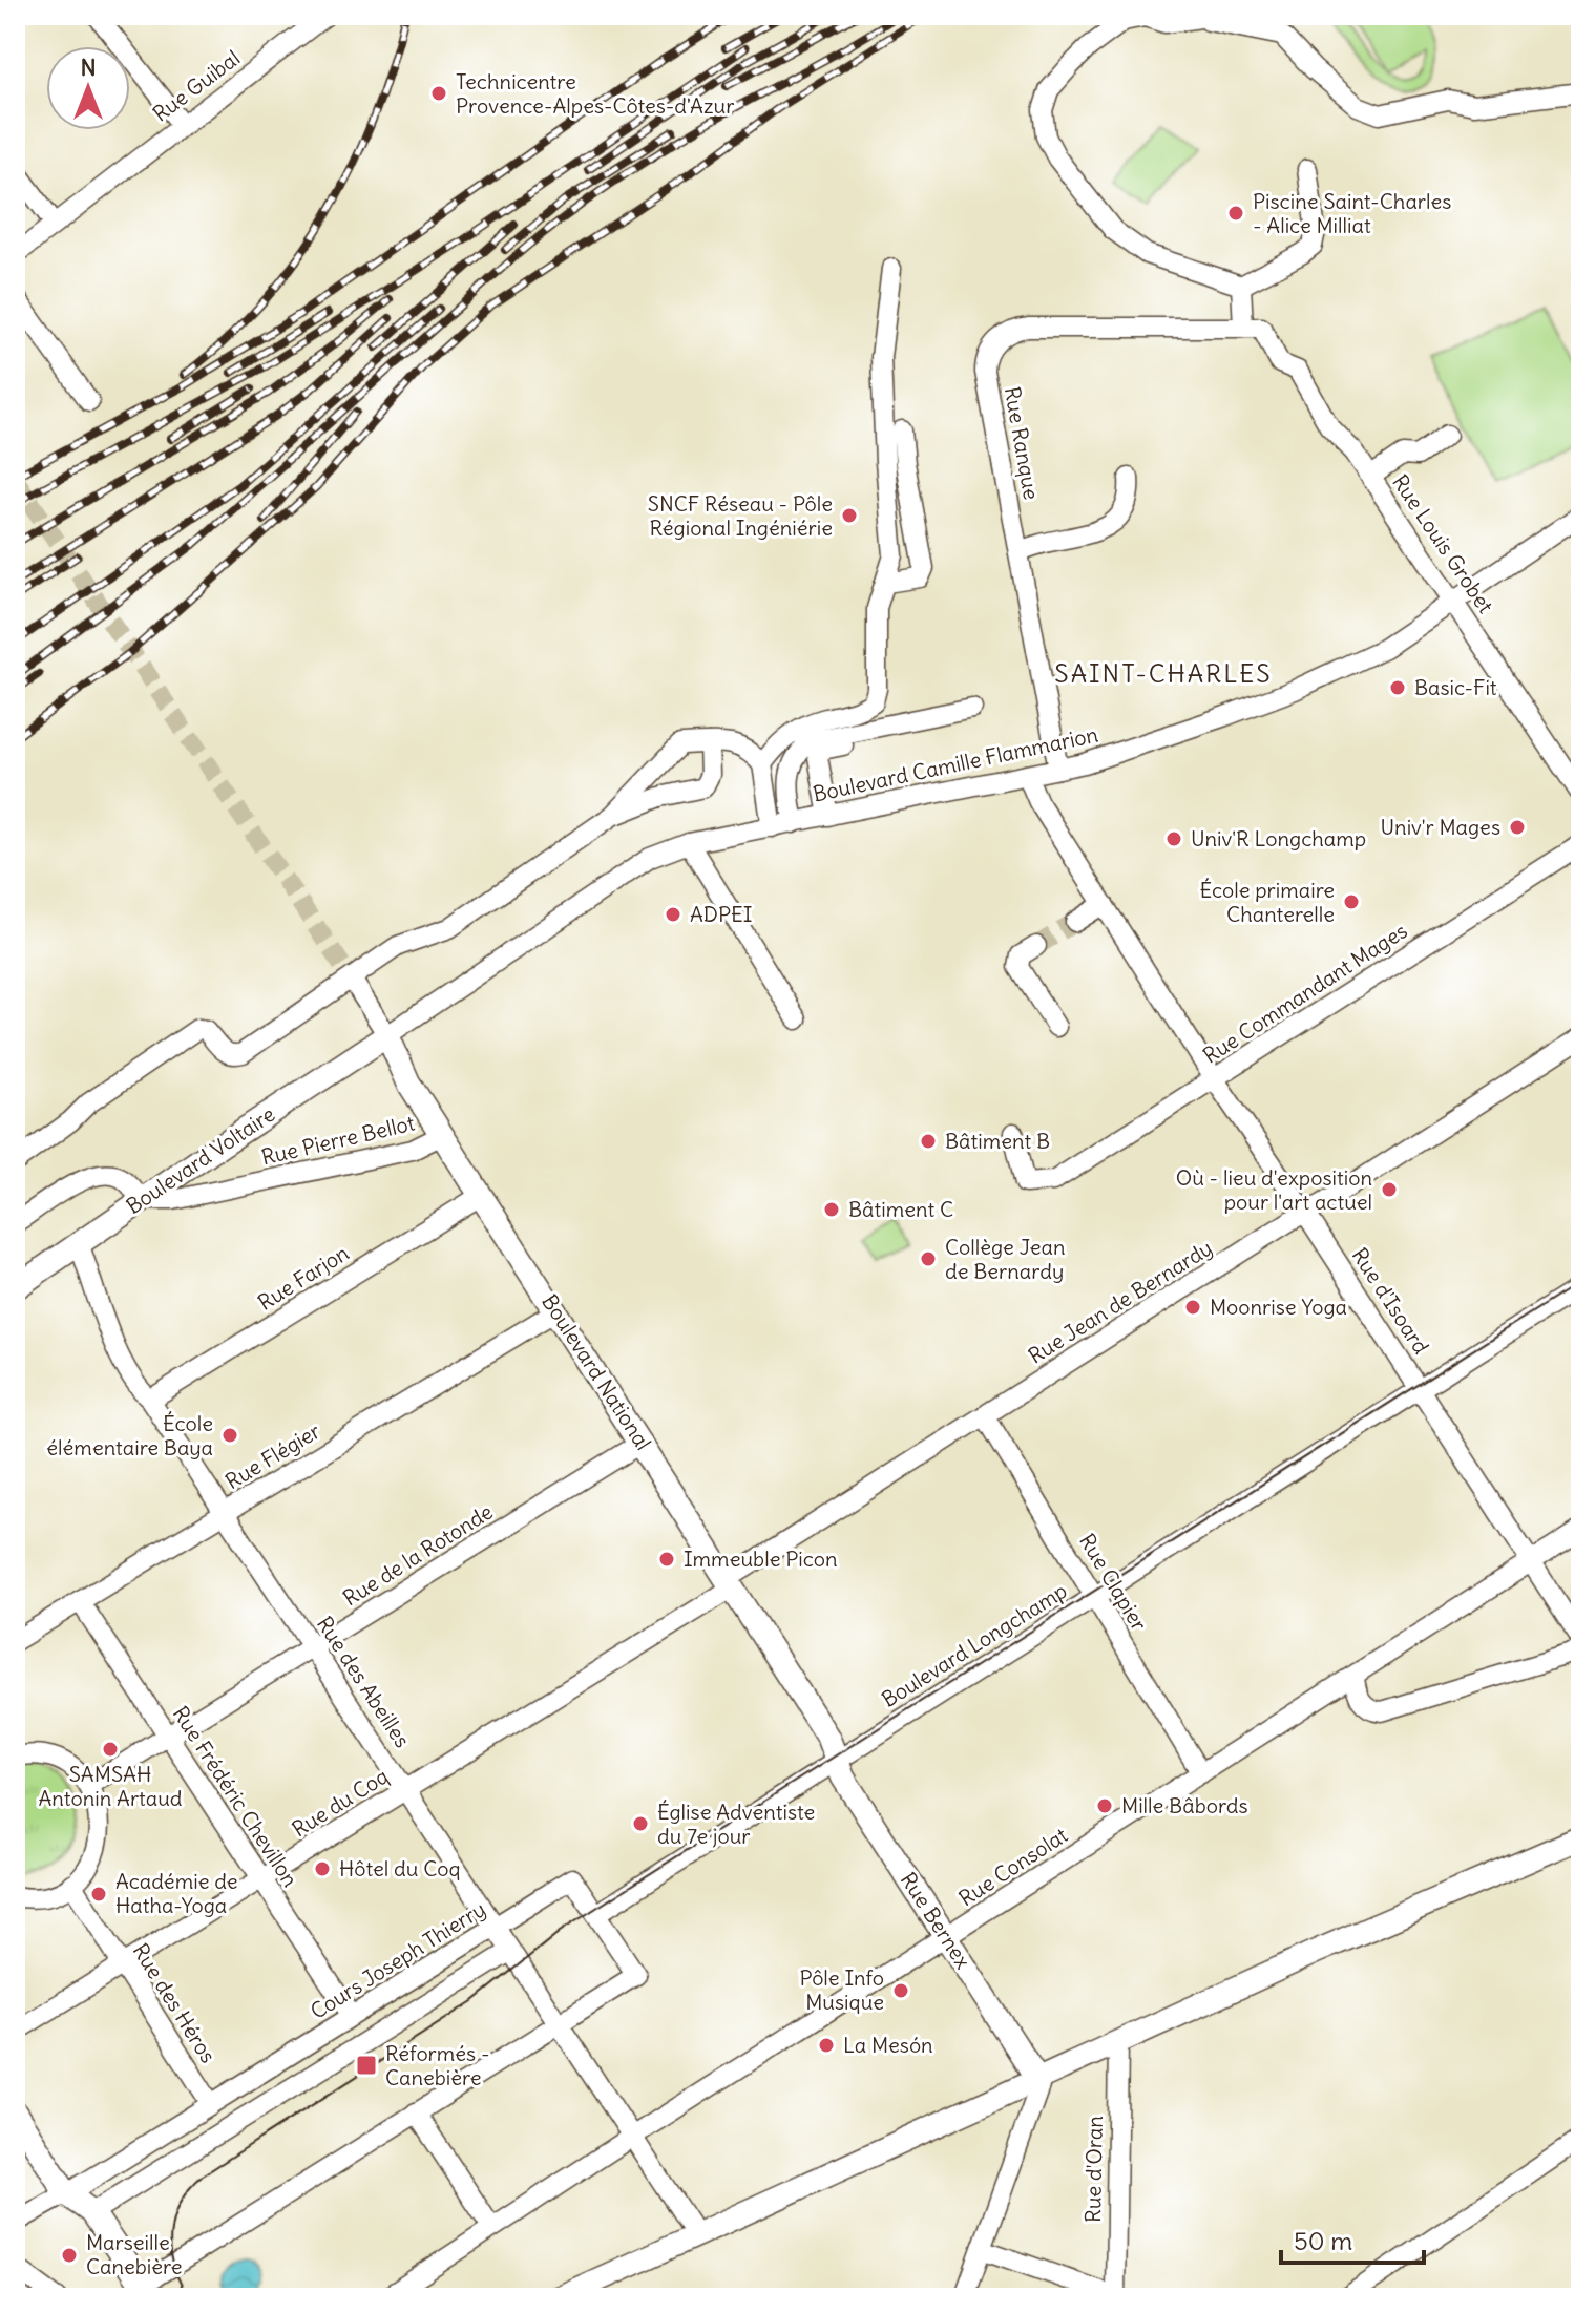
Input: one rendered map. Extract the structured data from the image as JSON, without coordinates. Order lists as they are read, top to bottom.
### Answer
{
  "streets": {
    "main road": ["Boulevard Voltaire", "Boulevard National", "Rue Bernex"],
    "street": [
      "Rue Guibal",
      "Rue Ranque",
      "Rue Louis Grobet",
      "Boulevard Camille Flammarion",
      "Rue Commandant Mages",
      "Rue Pierre Bellot",
      "Rue Farjon",
      "Rue d'Isoard",
      "Rue Jean de Bernardy",
      "Rue Flégier",
      "Rue de la Rotonde",
      "Rue Clapier",
      "Boulevard Longchamp",
      "Rue des Abeilles",
      "Rue Frédéric Chevillon",
      "Rue du Coq",
      "Rue Consolat",
      "Cours Joseph Thierry",
      "Rue des Héros",
      "Rue d'Oran"
    ]
  },
  "crossings": [
    ["Rue Ranque", "Rue Louis Grobet"],
    ["Rue Ranque", "Boulevard Camille Flammarion"],
    ["Rue Louis Grobet", "Boulevard Camille Flammarion"],
    ["Boulevard Camille Flammarion", "Boulevard Voltaire"],
    ["Boulevard Camille Flammarion", "Rue d'Isoard"],
    ["Boulevard Camille Flammarion", "Boulevard National"],
    ["Rue Commandant Mages", "Rue d'Isoard"],
    ["Rue Pierre Bellot", "Boulevard Voltaire"],
    ["Rue Pierre Bellot", "Boulevard National"],
    ["Boulevard Voltaire", "Boulevard National"],
    ["Boulevard Voltaire", "Rue des Abeilles"],
    ["Rue Farjon", "Boulevard National"],
    ["Rue Farjon", "Rue des Abeilles"],
    ["Rue d'Isoard", "Rue Jean de Bernardy"],
    ["Rue d'Isoard", "Boulevard Longchamp"],
    ["Rue d'Isoard", "Rue Consolat"],
    ["Rue Jean de Bernardy", "Boulevard National"],
    ["Rue Jean de Bernardy", "Rue Clapier"],
    ["Rue Jean de Bernardy", "Rue du Coq"],
    ["Boulevard National", "Rue Flégier"],
    ["Boulevard National", "Rue de la Rotonde"],
    ["Boulevard National", "Boulevard Longchamp"],
    ["Boulevard National", "Rue du Coq"],
    ["Boulevard National", "Rue Bernex"],
    ["Rue Flégier", "Rue des Abeilles"],
    ["Rue Flégier", "Rue Frédéric Chevillon"],
    ["Rue de la Rotonde", "Rue des Abeilles"],
    ["Rue de la Rotonde", "Rue Frédéric Chevillon"],
    ["Rue Clapier", "Boulevard Longchamp"],
    ["Rue Clapier", "Rue Consolat"],
    ["Boulevard Longchamp", "Rue Bernex"],
    ["Boulevard Longchamp", "Cours Joseph Thierry"],
    ["Rue des Abeilles", "Rue du Coq"],
    ["Rue des Abeilles", "Rue Consolat"],
    ["Rue des Abeilles", "Cours Joseph Thierry"],
    ["Rue Frédéric Chevillon", "Rue du Coq"],
    ["Rue Frédéric Chevillon", "Cours Joseph Thierry"],
    ["Rue du Coq", "Rue des Héros"],
    ["Rue Consolat", "Rue Bernex"],
    ["Cours Joseph Thierry", "Rue des Héros"]
  ],
  "districts": ["SAINT-CHARLES"],
  "places": {
    "other": [
      "Technicentre Provence-Alpes-Côtes-d'Azur",
      "Piscine Saint-Charles - Alice Milliat",
      "SNCF Réseau - Pôle Régional Ingéniérie",
      "Basic-Fit",
      "Univ'r Mages",
      "Univ'R Longchamp",
      "École primaire Chanterelle",
      "ADPEI",
      "Bâtiment B",
      "Où - lieu d'exposition pour l'art actuel",
      "Bâtiment C",
      "Collège Jean de Bernardy",
      "Moonrise Yoga",
      "École élémentaire Baya",
      "Immeuble Picon",
      "SAMSAH Antonin Artaud",
      "Mille Bâbords",
      "Église Adventiste du 7e jour",
      "Hôtel du Coq",
      "Académie de Hatha-Yoga",
      "Pôle Info Musique",
      "La Mesón",
      "Marseille Canebière"
    ],
    "transit": ["Réformés - Canebière"]
  },
  "scale_bar": "50 m",
  "north": "top"
}
